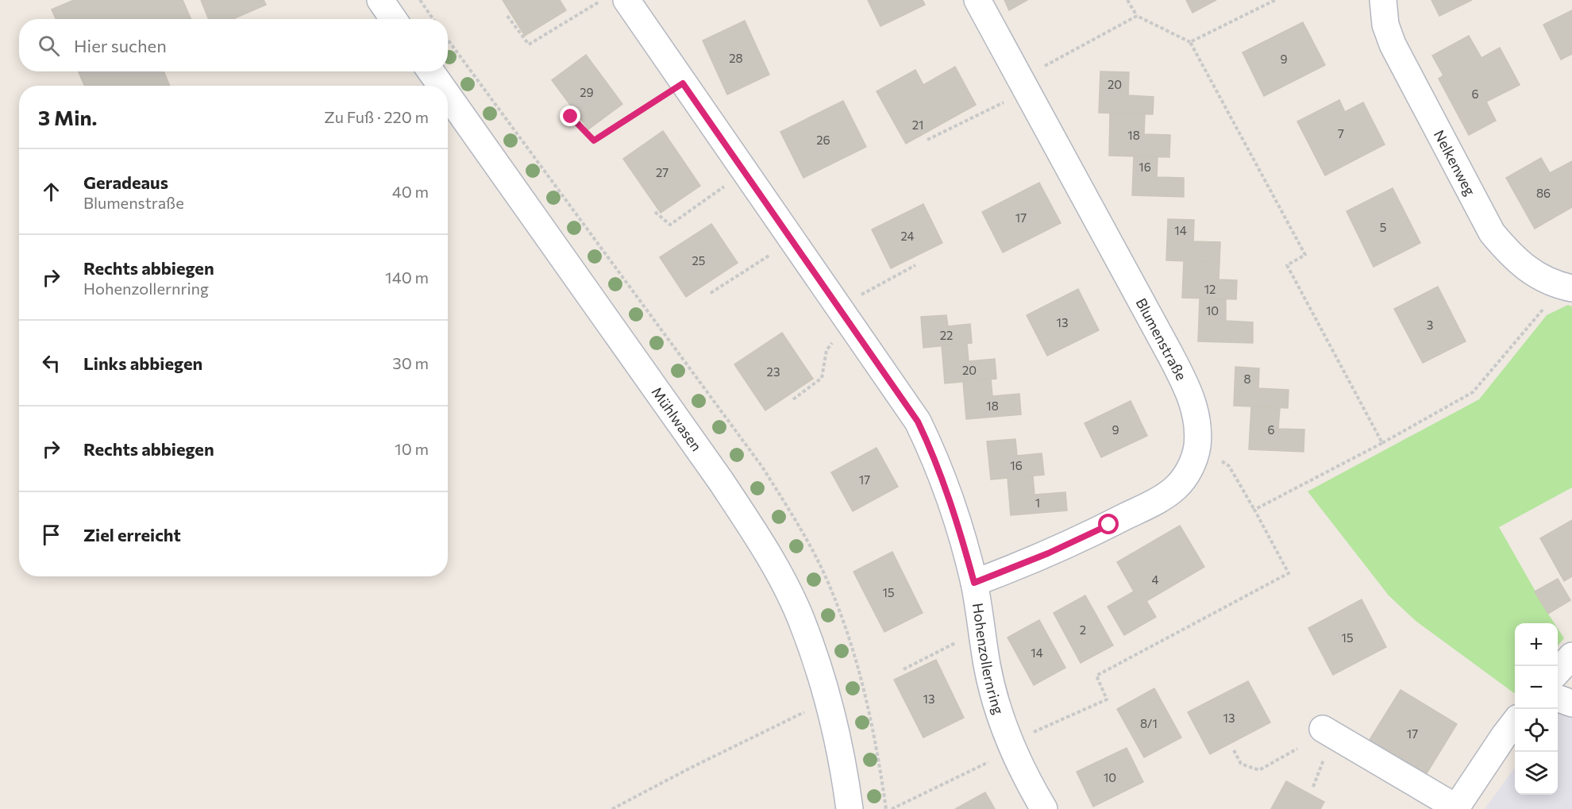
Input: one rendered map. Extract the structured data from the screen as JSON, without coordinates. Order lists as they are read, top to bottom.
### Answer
{
  "streets": {
    "street": [
      "Nelkenweg",
      "Blumenstraße",
      "Mühlwasen",
      "Hohenzollernring"
    ]
  },
  "crossings": [
    ["Blumenstraße", "Hohenzollernring"]
  ],
  "house_numbers": [
    "28",
    "9",
    "20",
    "29",
    "6",
    "21",
    "7",
    "18",
    "26",
    "16",
    "27",
    "86",
    "17",
    "5",
    "14",
    "24",
    "25",
    "12",
    "10",
    "13",
    "3",
    "22",
    "20",
    "23",
    "8",
    "18",
    "9",
    "6",
    "16",
    "17",
    "1",
    "4",
    "15",
    "2",
    "15",
    "14",
    "13",
    "13",
    "8/1",
    "17",
    "10"
  ],
  "page": {
    "search": "Hier suchen",
    "heading": ["3 Min.", "Zu Fuß · 220 m"],
    "list": [
      ["Geradeaus", "Blumenstraße", "40 m"],
      ["Rechts abbiegen", "Hohenzollernring", "140 m"],
      ["Links abbiegen", "30 m"],
      ["Rechts abbiegen", "10 m"],
      "Ziel erreicht"
    ],
    "map_buttons": ["+", "−"]
  }
}
